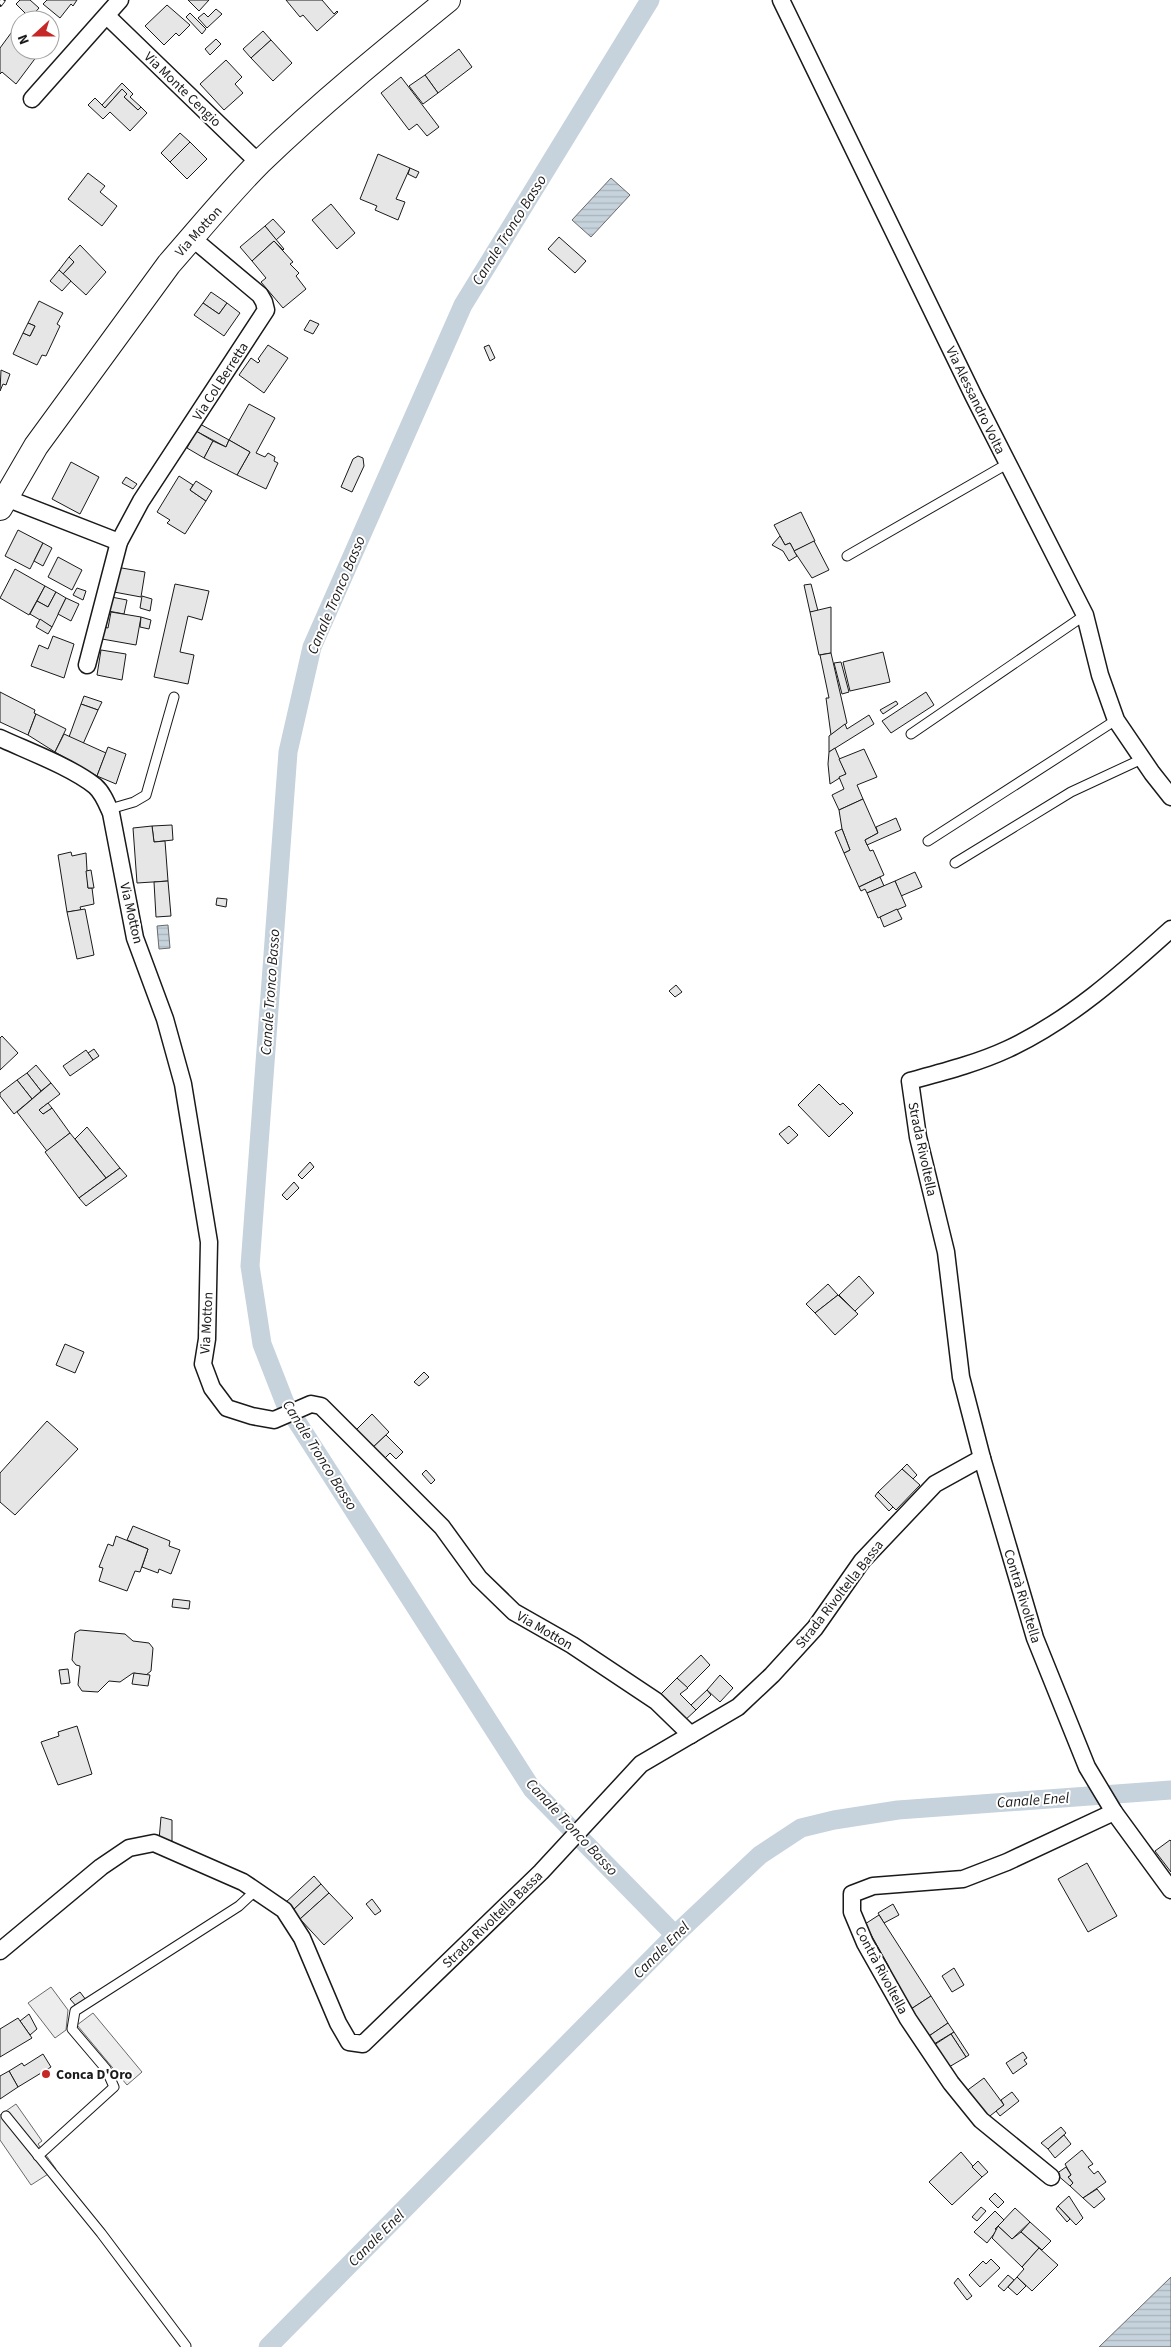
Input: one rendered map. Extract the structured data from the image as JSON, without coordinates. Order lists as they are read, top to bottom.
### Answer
{
  "streets": {
    "main road": ["Via Motton"],
    "street": [
      "Via Monte Cengio",
      "Via Col Berretta",
      "Via Alessandro Volta",
      "Strada Rivoltella",
      "Strada Rivoltella Bassa",
      "Contrà Rivoltella"
    ]
  },
  "crossings": [
    ["Via Monte Cengio", "Via Motton"],
    ["Via Motton", "Via Col Berretta"],
    ["Via Motton", "Strada Rivoltella Bassa"],
    ["Strada Rivoltella", "Strada Rivoltella Bassa"],
    ["Strada Rivoltella", "Contrà Rivoltella"],
    ["Strada Rivoltella Bassa", "Contrà Rivoltella"]
  ],
  "water": ["Canale Tronco Basso", "Canale Enel"],
  "places": ["Conca D'Oro"],
  "north": "left"
}
